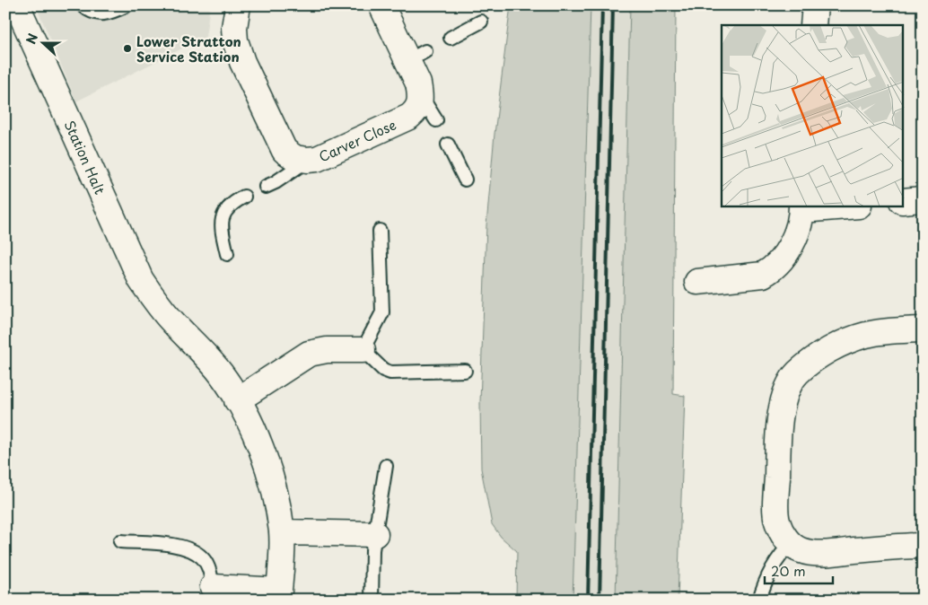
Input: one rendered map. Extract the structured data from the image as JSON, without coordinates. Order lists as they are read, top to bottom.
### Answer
{
  "streets": {
    "street": ["Carver Close", "Station Halt"]
  },
  "places": ["Lower Stratton Service Station"],
  "scale_bar": "20 m",
  "north": "left"
}
